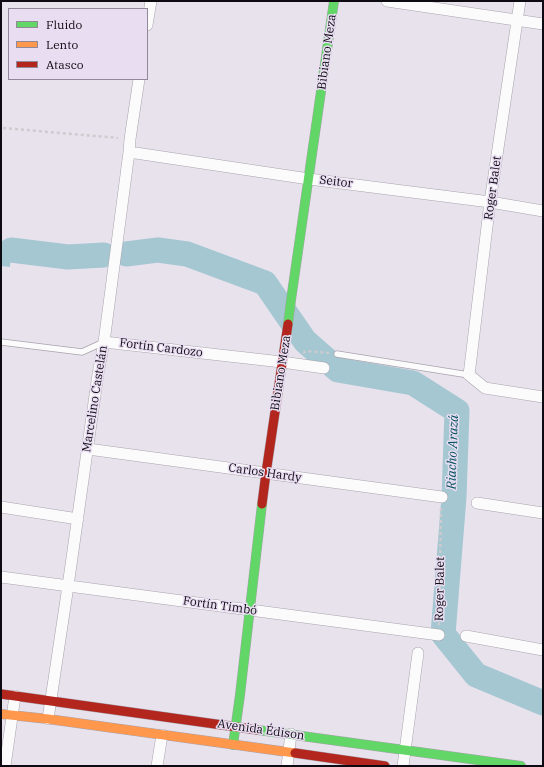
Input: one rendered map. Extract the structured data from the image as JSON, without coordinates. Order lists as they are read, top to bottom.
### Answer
{
  "streets": {
    "main road": ["Bibiano Meza", "Avenida Édison"],
    "street": [
      "Seitor",
      "Roger Balet",
      "Fortín Cardozo",
      "Marcelino Castelán",
      "Carlos Hardy",
      "Fortín Timbó"
    ]
  },
  "crossings": [
    ["Bibiano Meza", "Seitor"],
    ["Bibiano Meza", "Fortín Cardozo"],
    ["Bibiano Meza", "Carlos Hardy"],
    ["Bibiano Meza", "Fortín Timbó"],
    ["Bibiano Meza", "Avenida Édison"],
    ["Seitor", "Roger Balet"],
    ["Seitor", "Marcelino Castelán"],
    ["Roger Balet", "Carlos Hardy"],
    ["Roger Balet", "Fortín Timbó"],
    ["Fortín Cardozo", "Marcelino Castelán"],
    ["Marcelino Castelán", "Carlos Hardy"],
    ["Marcelino Castelán", "Fortín Timbó"],
    ["Marcelino Castelán", "Avenida Édison"]
  ],
  "water": ["Riacho Arazá"],
  "legend": ["Fluido", "Lento", "Atasco"]
}
